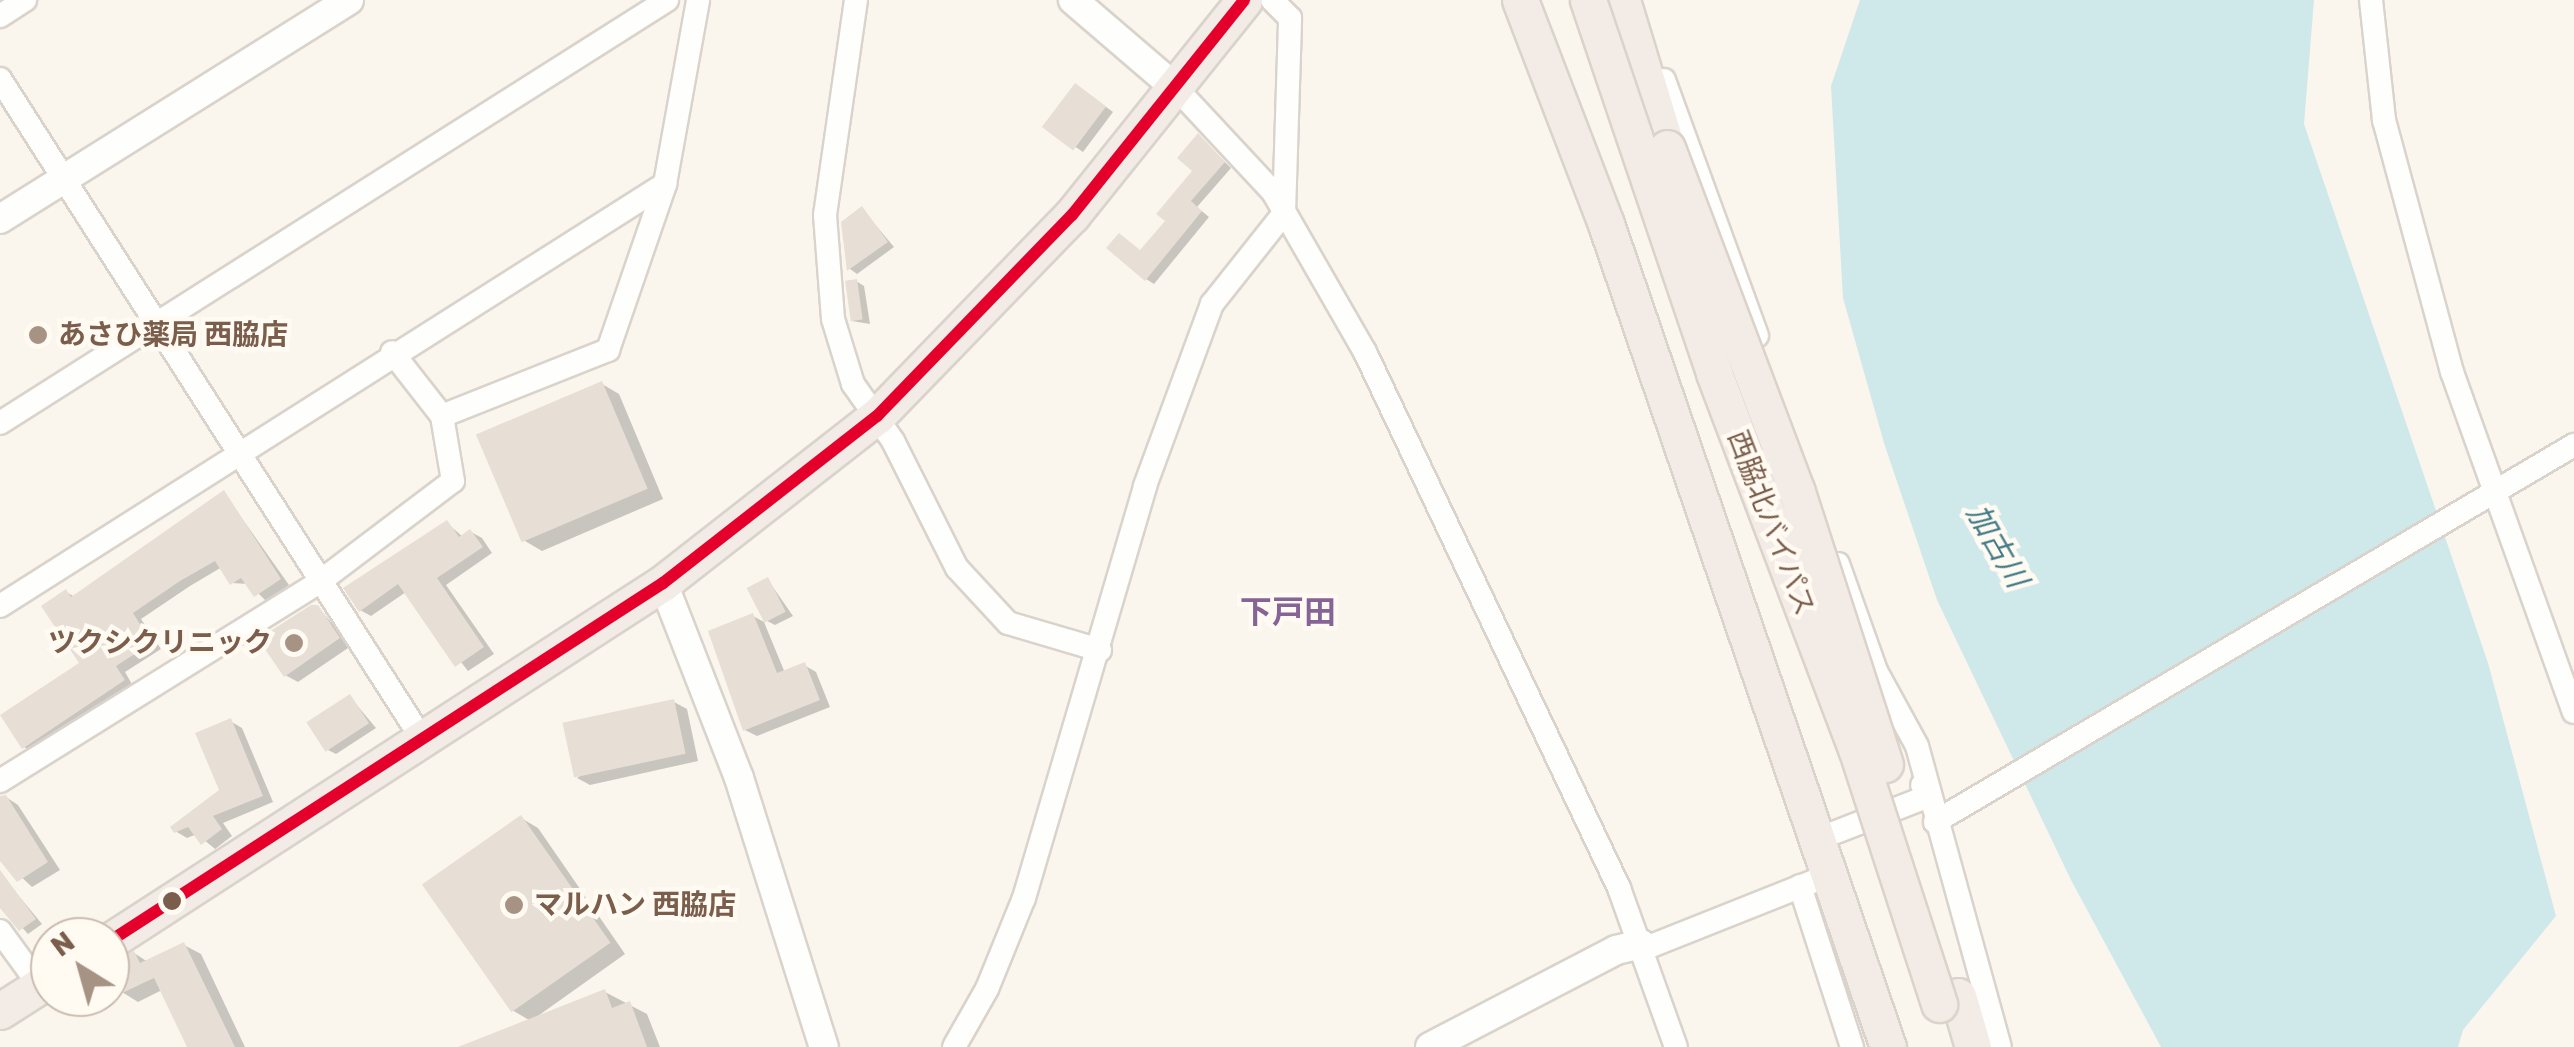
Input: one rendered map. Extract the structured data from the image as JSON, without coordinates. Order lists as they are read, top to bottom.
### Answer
{
  "streets": {
    "highway": ["西脇北バイパス"]
  },
  "districts": ["下戸田"],
  "water": ["加古川"],
  "places": ["あさひ薬局 西脇店", "ツクシクリニック", "マルハン 西脇店"],
  "north": "top left"
}
